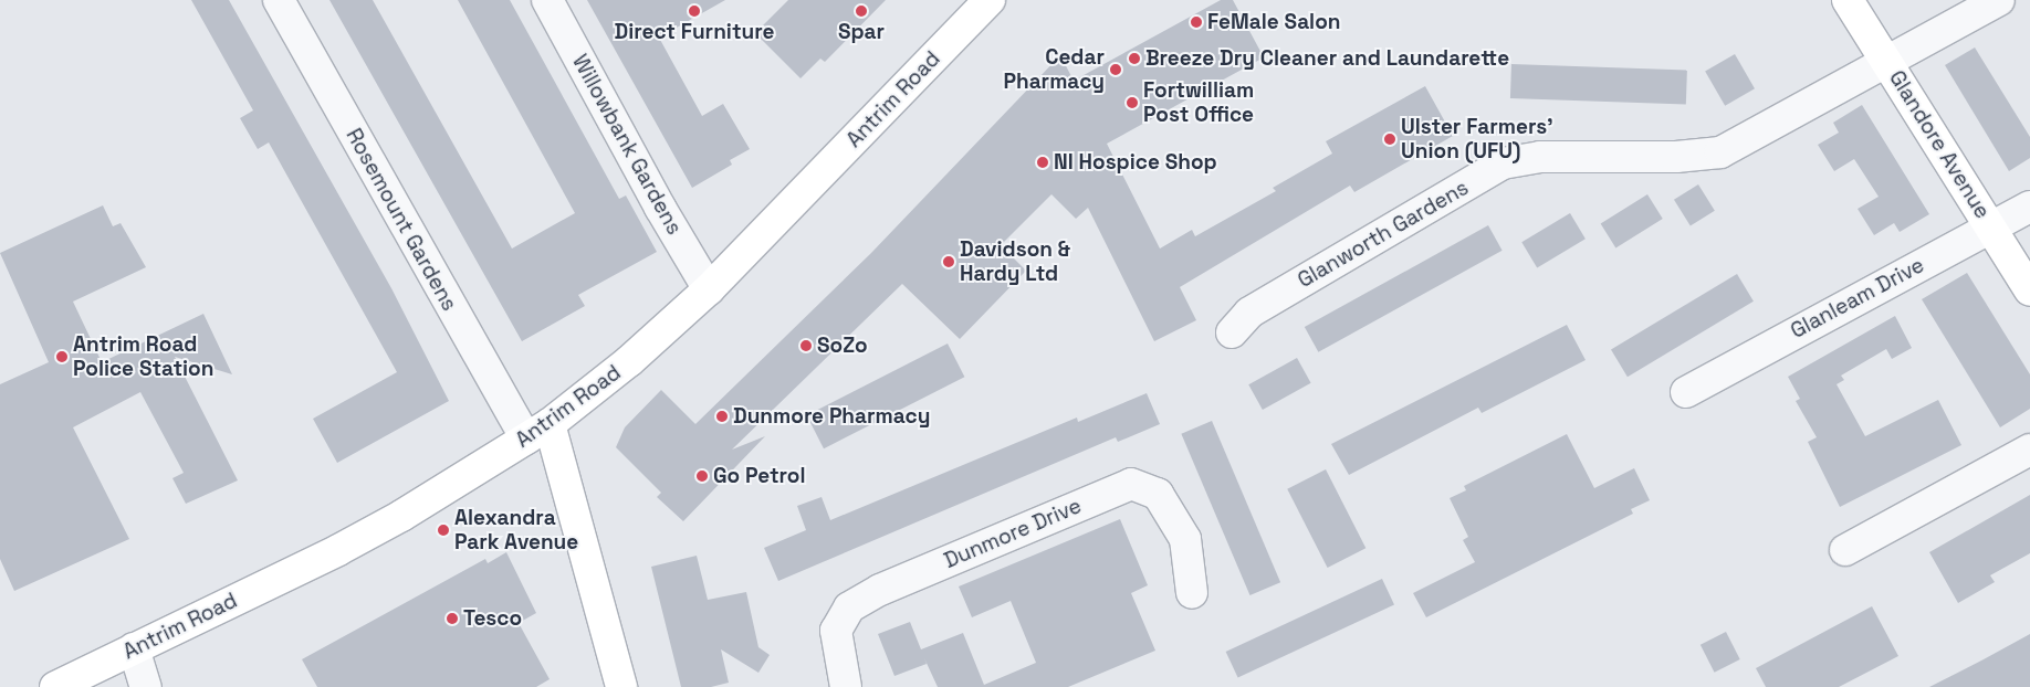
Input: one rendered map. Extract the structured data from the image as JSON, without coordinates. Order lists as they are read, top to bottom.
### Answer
{
  "streets": {
    "main road": ["Antrim Road", "Glandore Avenue"],
    "street": [
      "Willowbank Gardens",
      "Rosemount Gardens",
      "Glanworth Gardens",
      "Glanleam Drive",
      "Dunmore Drive"
    ]
  },
  "crossings": [
    ["Antrim Road", "Willowbank Gardens"],
    ["Antrim Road", "Rosemount Gardens"],
    ["Glandore Avenue", "Glanworth Gardens"],
    ["Glandore Avenue", "Glanleam Drive"]
  ],
  "places": [
    "Direct Furniture",
    "Spar",
    "FeMale Salon",
    "Breeze Dry Cleaner and Laundarette",
    "Cedar Pharmacy",
    "Fortwilliam Post Office",
    "Ulster Farmers' Union (UFU)",
    "NI Hospice Shop",
    "Davidson & Hardy Ltd",
    "SoZo",
    "Antrim Road Police Station",
    "Dunmore Pharmacy",
    "Go Petrol",
    "Alexandra Park Avenue",
    "Tesco"
  ]
}
